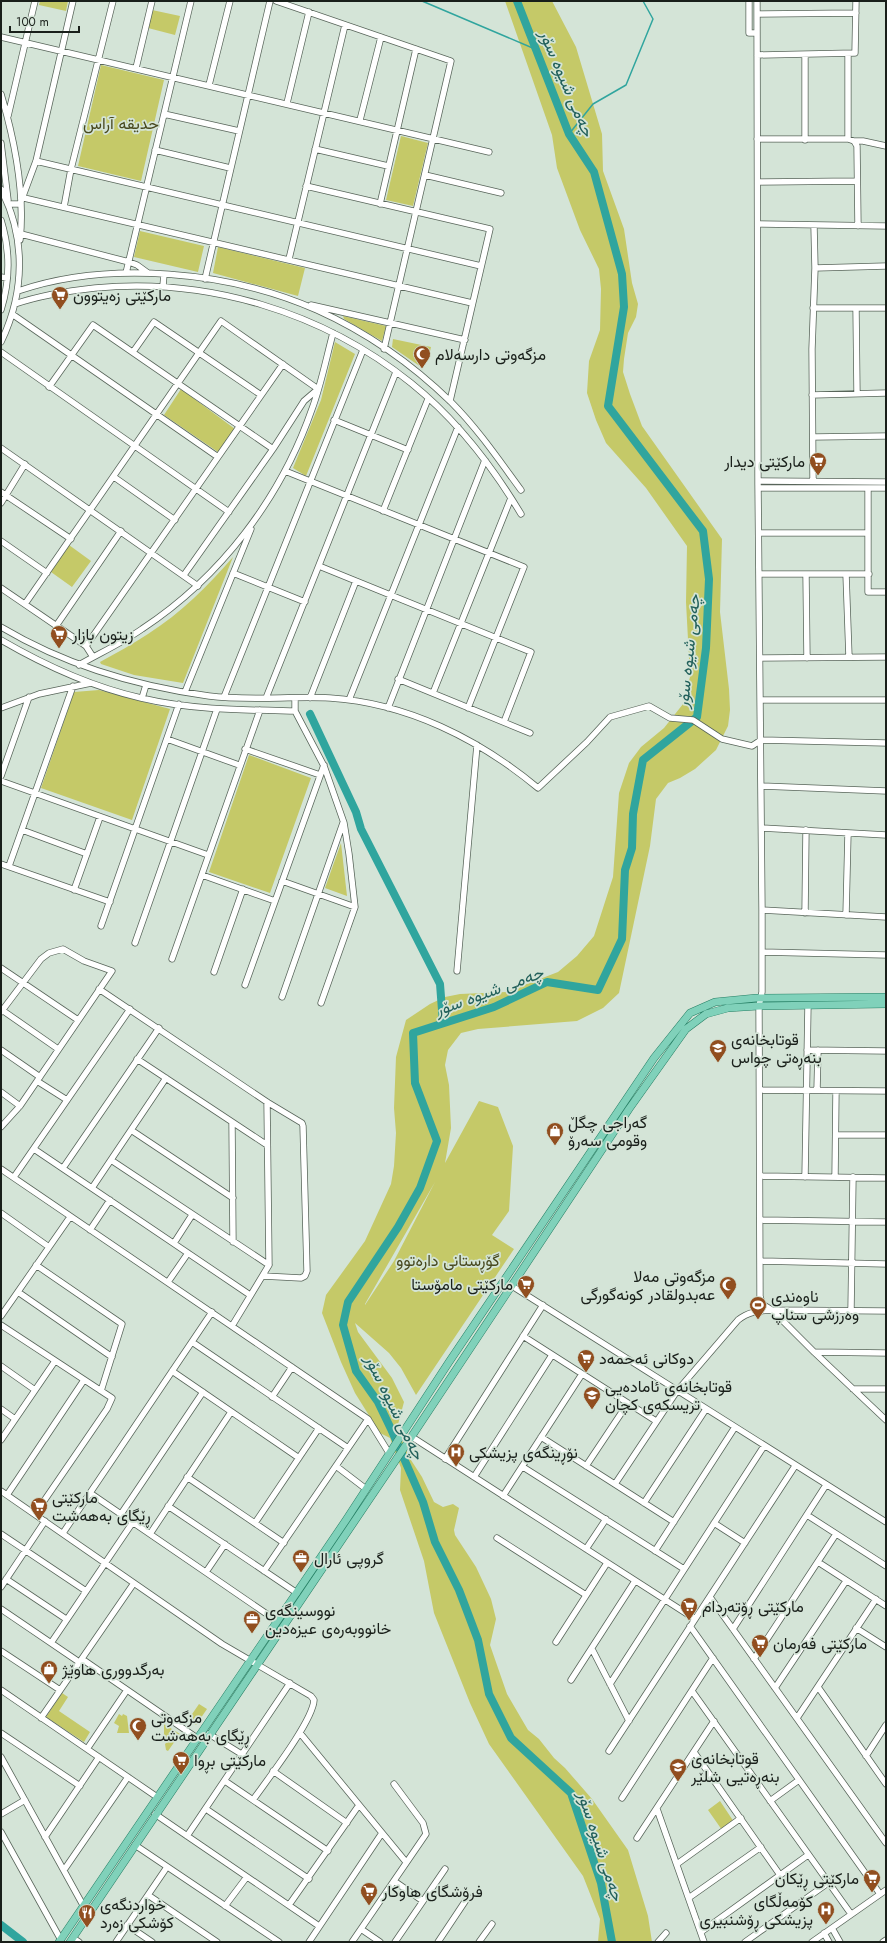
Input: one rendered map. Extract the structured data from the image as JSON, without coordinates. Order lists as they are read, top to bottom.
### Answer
{
  "water": ["چەمی شیوە سۆر"],
  "parks": ["حديقه آراس", "گۆڕستانی دارەتوو"],
  "places": {
    "supermarket": [
      "مارکێتی زەیتوون",
      "مارکێتی دیدار",
      "زيتون بازار",
      "مارکێتی مامۆستا",
      "دوکانی ئەحمەد",
      "مارکێتی ڕێگای بەهەشت",
      "مارکێتی ڕۆتەردام",
      "مارکێتی فەرمان",
      "مارکێتی بڕوا",
      "مارکێتی ڕێکان",
      "فرۆشگای ھاوکار"
    ],
    "mosque": ["مزگەوتی دارسەلام", "مزگەوتی مەلا عەبدولقادر کونەگورگی", "مزگەوتی ڕێگای بەھەشت"],
    "school or university": ["قوتابخانەی بنەڕەتی چواس", "قوتابخانەی ئامادەیی تریسکەی کچان", "قوتابخانەی بنەڕەتیی شلێر"],
    "shop": ["گەراجی چگڵ وقومی سەرۆ", "بەرگدووری هاوێژ"],
    "sports": ["ناوەندی وەرزشی سناپ"],
    "hospital": ["نۆڕینگەی پزیشکی", "کۆمەڵگای پزیشکی ڕۆشنبیری"],
    "office": ["گروپی ئارال", "نووسینگەی خانووبەرەی عیزەدین"],
    "restaurant": ["خواردنگەی کۆشکی زەرد"]
  },
  "scale_bar": "100 m"
}
